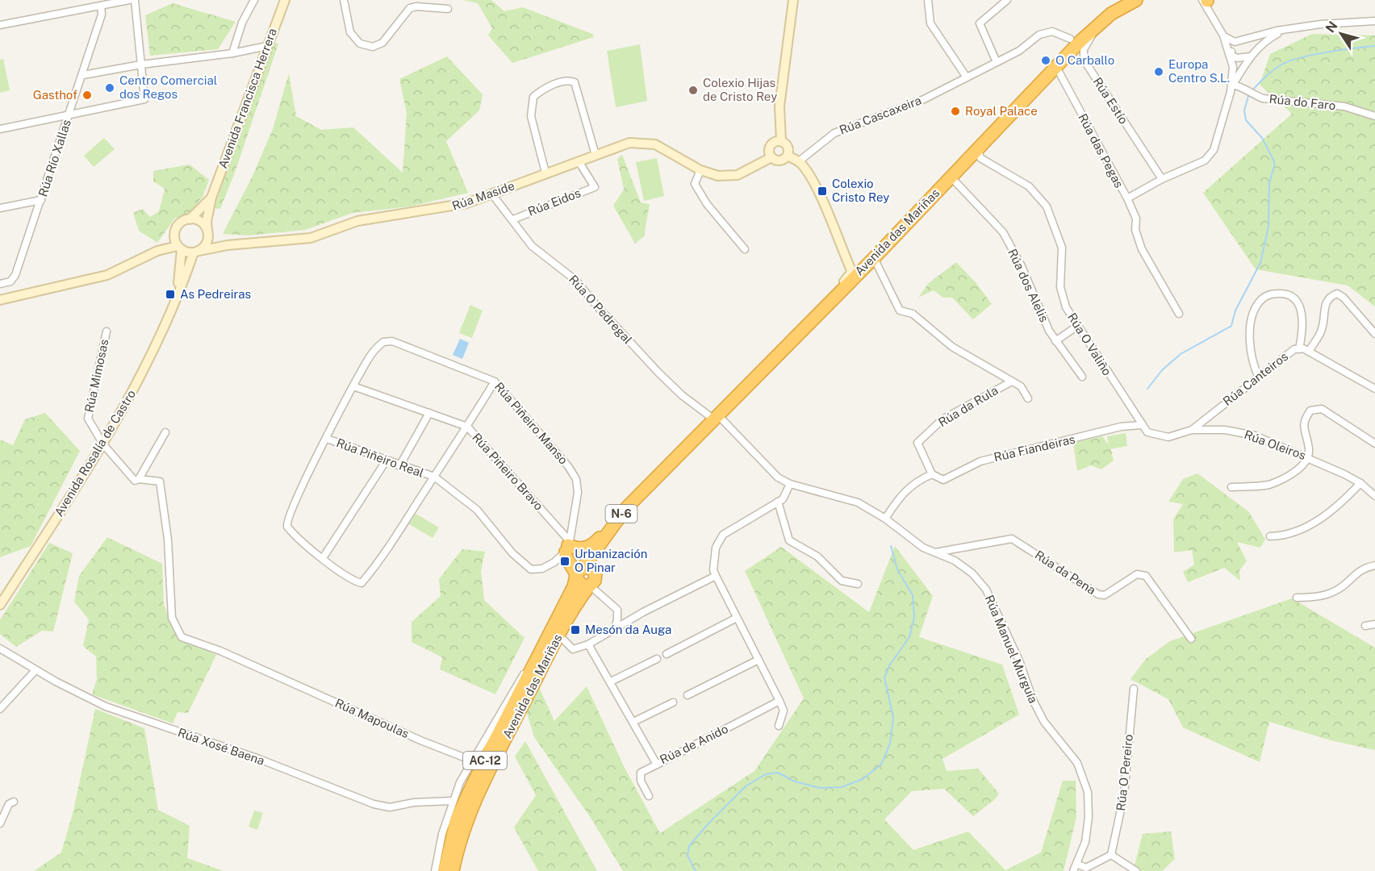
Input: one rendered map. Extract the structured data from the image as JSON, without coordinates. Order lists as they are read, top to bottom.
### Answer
{
  "streets": {
    "highway": ["Avenida das Mariñas", "N-6", "AC-12"],
    "street": [
      "Avenida Francisca Herrera",
      "Rúa Estío",
      "Rúa do Faro",
      "Rúa Cascaxeira",
      "Rúa das Pegas",
      "Rúa Río Xallas",
      "Rúa Maside",
      "Rúa Eidos",
      "Rúa dos Alelis",
      "Rúa O Pedregal",
      "Rúa O Valiño",
      "Rúa Mimosas",
      "Rúa Canteiros",
      "Rúa da Rula",
      "Rúa Piñeiro Manso",
      "Rúa Oleiros",
      "Rúa Fiandeiras",
      "Avenida Rosalía de Castro",
      "Rúa Piñeiro Real",
      "Rúa Piñeiro Bravo",
      "Rúa da Pena",
      "Rúa Manuel Murguía",
      "Rúa Mapoulas",
      "Rúa de Anido",
      "Rúa Xosé Baena",
      "Rúa O Pereiro"
    ]
  },
  "crossings": [
    ["Avenida Francisca Herrera", "Rúa Maside"],
    ["Avenida Francisca Herrera", "Avenida Rosalía de Castro"],
    ["Rúa Estío", "Rúa das Pegas"],
    ["Rúa Estío", "Avenida das Mariñas"],
    ["Rúa do Faro", "Rúa das Pegas"],
    ["Rúa Cascaxeira", "Avenida das Mariñas"],
    ["Rúa das Pegas", "Avenida das Mariñas"],
    ["Rúa Maside", "Rúa Eidos"],
    ["Rúa Maside", "Rúa O Pedregal"],
    ["Rúa Maside", "Avenida Rosalía de Castro"],
    ["Rúa Eidos", "Rúa O Pedregal"],
    ["Avenida das Mariñas", "Rúa dos Alelis"],
    ["Avenida das Mariñas", "Rúa O Pedregal"],
    ["Avenida das Mariñas", "Rúa O Valiño"],
    ["Avenida das Mariñas", "Rúa da Rula"],
    ["Avenida das Mariñas", "Rúa Manuel Murguía"],
    ["Avenida das Mariñas", "Rúa Mapoulas"],
    ["Avenida das Mariñas", "Rúa Xosé Baena"],
    ["Avenida das Mariñas", "AC-12"],
    ["Rúa O Pedregal", "Rúa Manuel Murguía"],
    ["Rúa O Valiño", "Rúa Oleiros"],
    ["Rúa O Valiño", "Rúa Fiandeiras"],
    ["Rúa Mimosas", "Avenida Rosalía de Castro"],
    ["Rúa Mimosas", "Rúa Mapoulas"],
    ["Rúa Canteiros", "Rúa Oleiros"],
    ["Rúa da Rula", "Rúa Fiandeiras"],
    ["Rúa Piñeiro Manso", "Rúa Piñeiro Real"],
    ["Rúa Piñeiro Manso", "Rúa Piñeiro Bravo"],
    ["Rúa Oleiros", "Rúa Fiandeiras"],
    ["Rúa da Pena", "Rúa Manuel Murguía"]
  ],
  "places": {
    "other": [
      "O Carballo",
      "Europa Centro S.L.",
      "Centro Comercial dos Regos",
      "Colexio Hijas de Cristo Rey",
      "Gasthof",
      "Royal Palace"
    ],
    "transit": [
      "Colexio Cristo Rey",
      "As Pedreiras",
      "Urbanización O Pinar",
      "Mesón da Auga"
    ]
  },
  "north": "top left"
}
